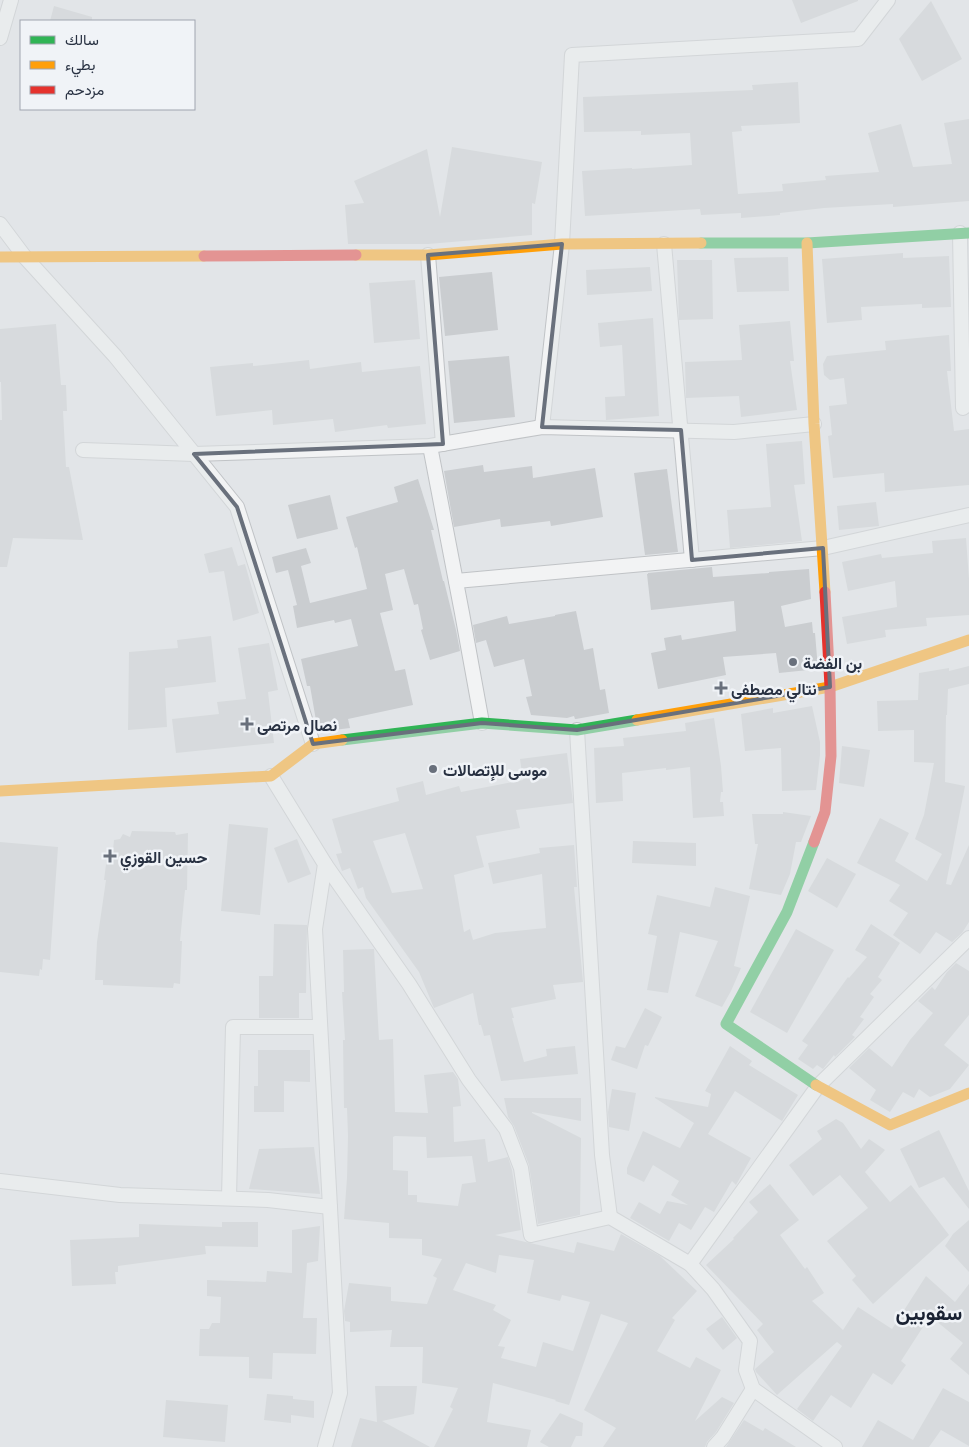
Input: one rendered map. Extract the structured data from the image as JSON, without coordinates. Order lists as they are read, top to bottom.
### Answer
{
  "districts": ["سقوبين"],
  "places": {
    "other": ["بن الفضة", "موسى للإتصالات"],
    "health": ["نتالي مصطفى", "نصال مرتصى", "حسين القوزي"]
  },
  "legend": ["سالك", "بطيء", "مزدحم"]
}
